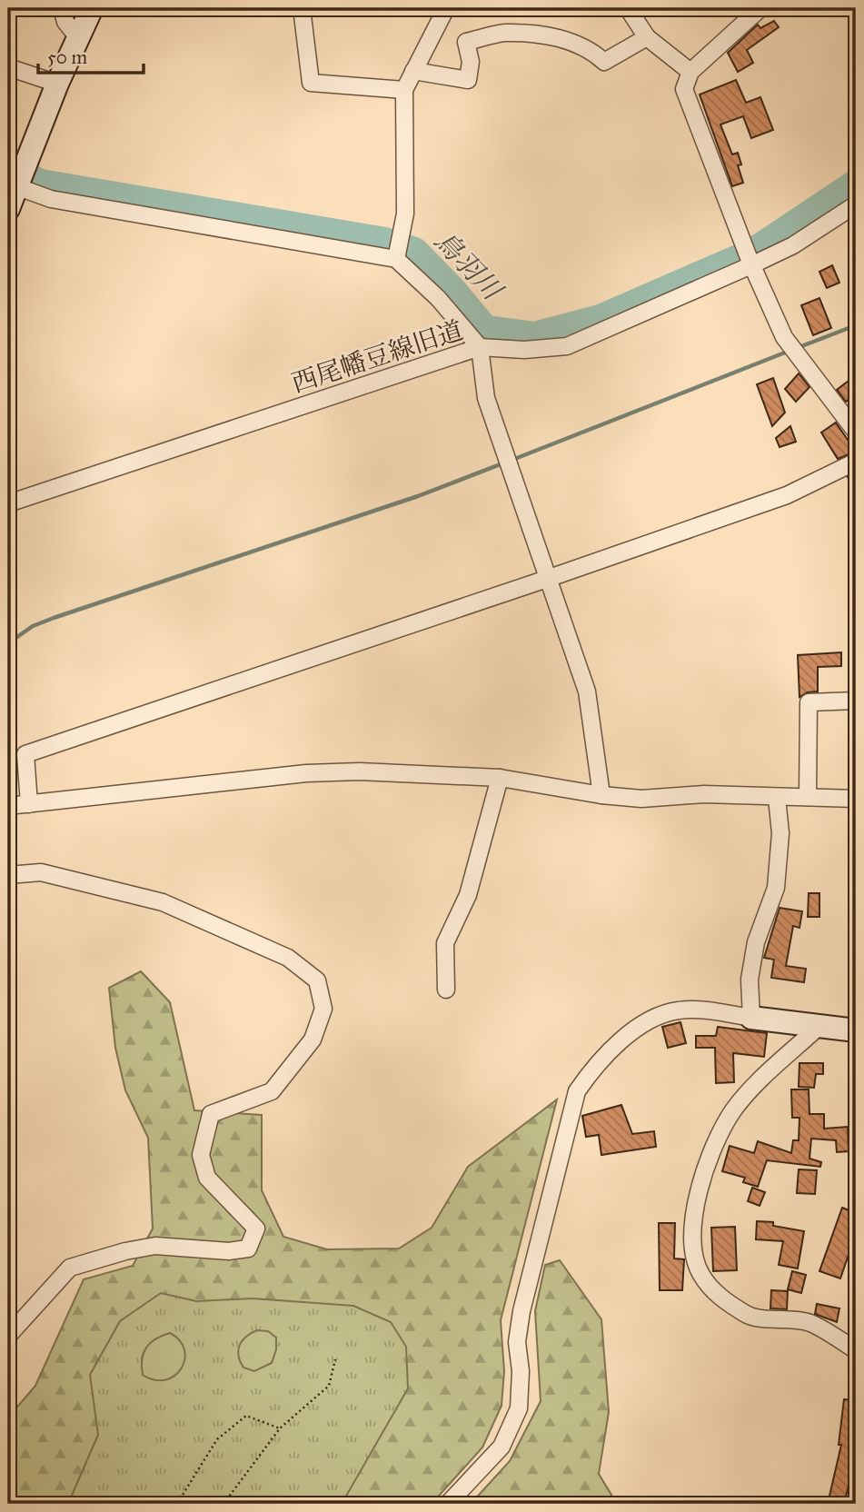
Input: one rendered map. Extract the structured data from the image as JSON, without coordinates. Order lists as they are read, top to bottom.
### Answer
{
  "streets": {
    "street": ["西尾幡豆線旧道"]
  },
  "water": ["鳥羽川"],
  "scale_bar": "50 m"
}
